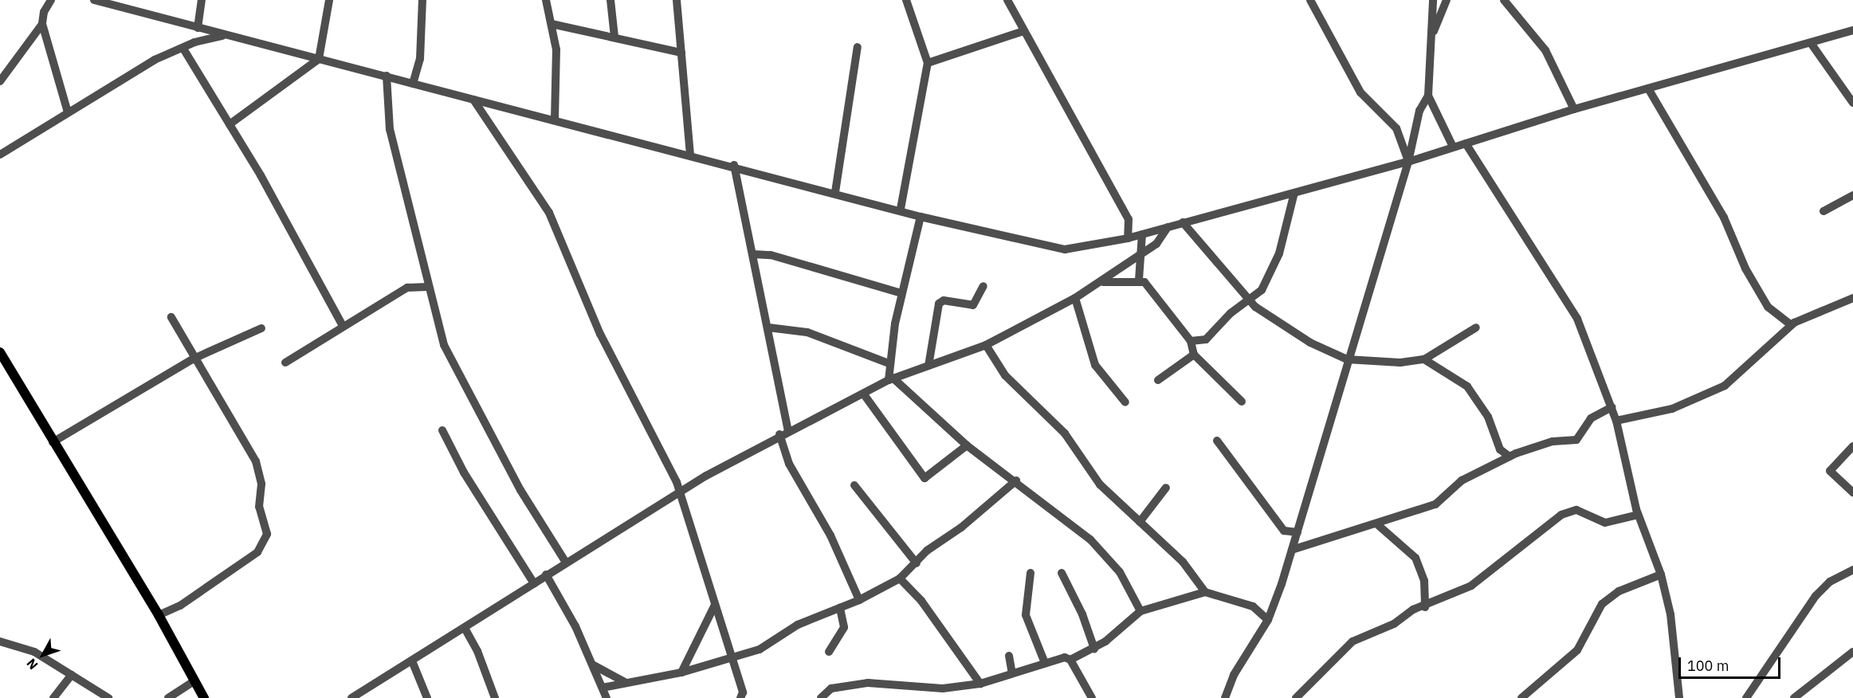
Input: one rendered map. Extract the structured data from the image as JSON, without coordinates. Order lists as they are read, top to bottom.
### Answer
{
  "scale_bar": "100 m",
  "north": "bottom left"
}
